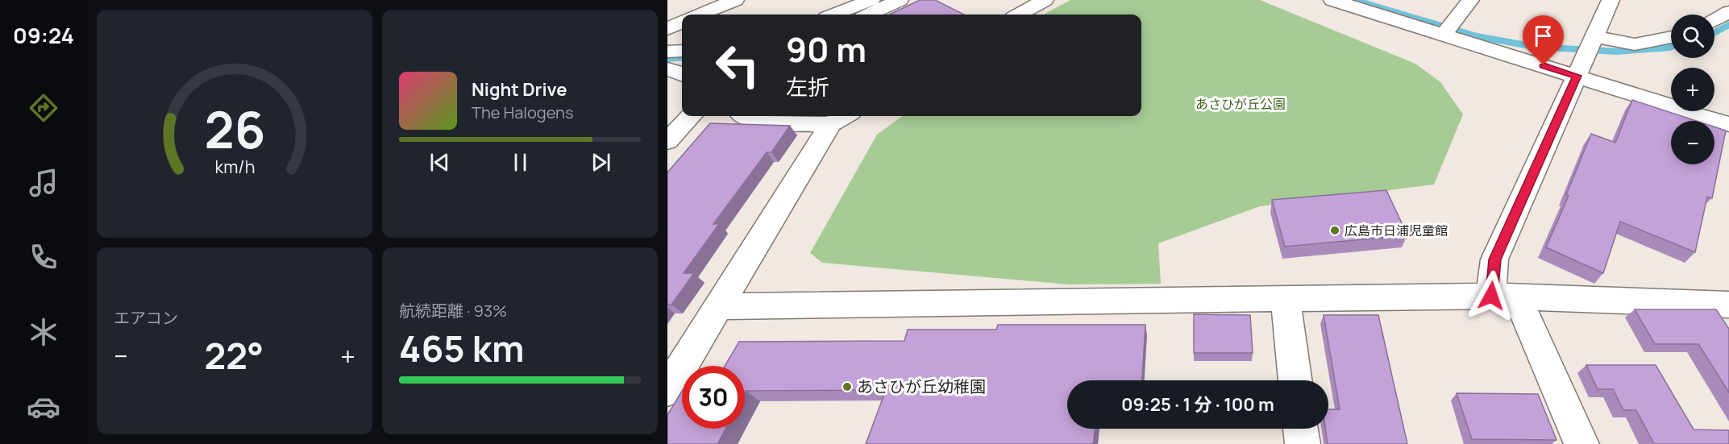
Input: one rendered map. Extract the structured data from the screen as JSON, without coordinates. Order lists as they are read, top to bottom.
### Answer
{
  "parks": ["あさひが丘公園"],
  "places": ["広島市日浦児童館", "あさひが丘幼稚園"],
  "page": {
    "tabs": "09:24",
    "map_buttons": ["+", "−"],
    "turn": ["90 m", "左折"],
    "song": ["Night Drive", "The Halogens"],
    "tile": [
      "エアコン",
      ["航続距離 · 93%", "465 km"]
    ],
    "heat": ["−", "22°", "+"],
    "limit": "30",
    "trip": "09:25 · 1 分 · 100 m",
    "gauge": ["26", "km/h"]
  }
}
